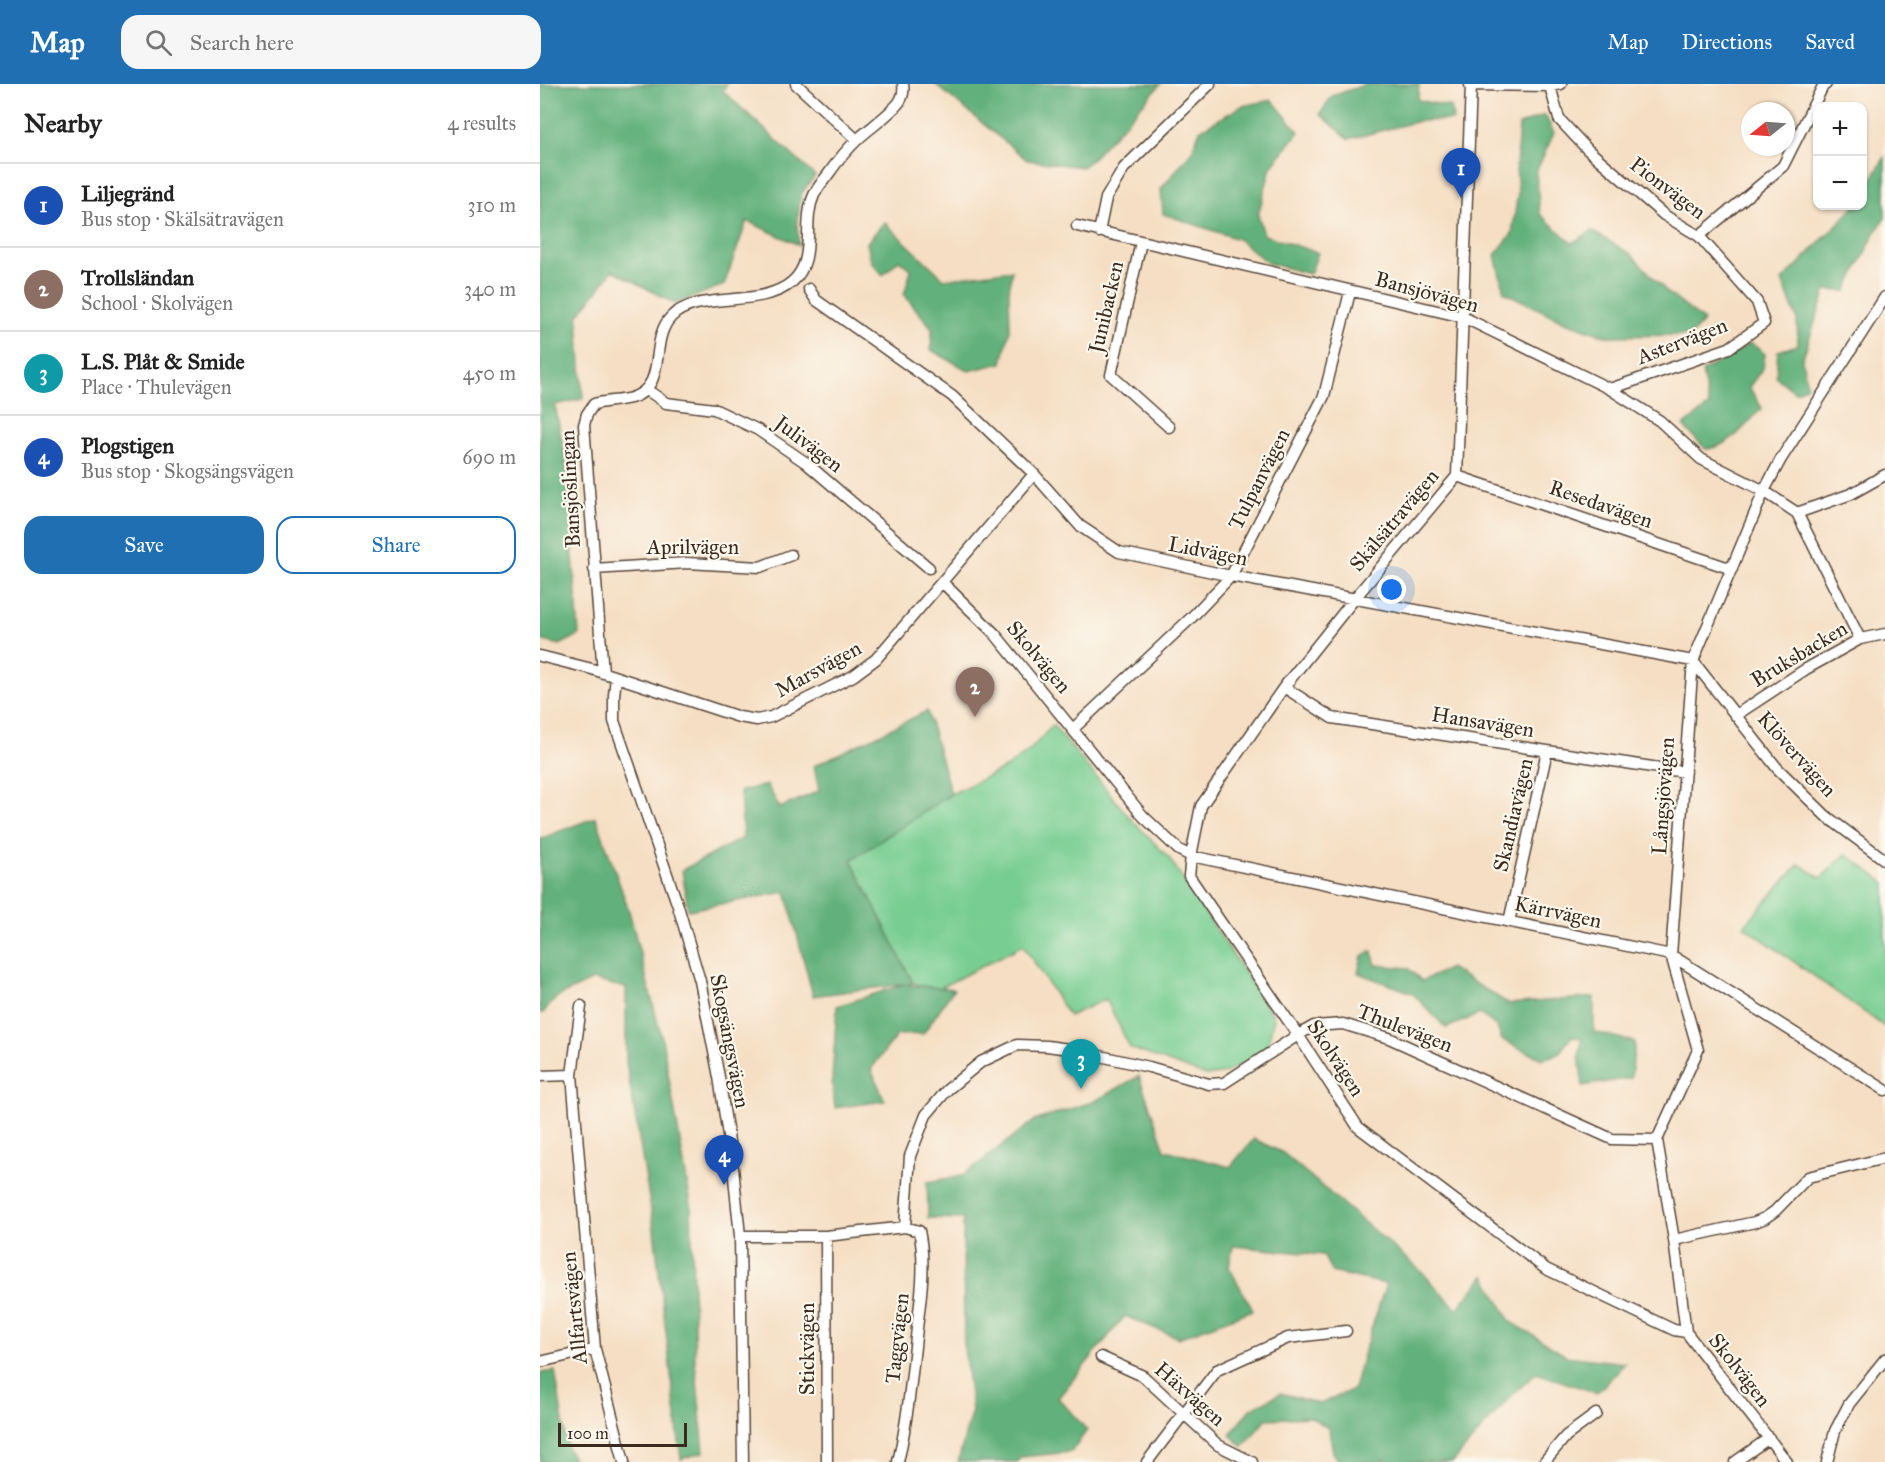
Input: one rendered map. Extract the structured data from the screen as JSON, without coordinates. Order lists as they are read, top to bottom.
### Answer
{
  "streets": {
    "street": [
      "Pionvägen",
      "Bansjövägen",
      "Junibacken",
      "Astervägen",
      "Julivägen",
      "Tulpanvägen",
      "Bansjöslingan",
      "Resedavägen",
      "Skälsätravägen",
      "Aprilvägen",
      "Lidvägen",
      "Bruksbacken",
      "Skolvägen",
      "Marsvägen",
      "Hansavägen",
      "Klövervägen",
      "Långsjövägen",
      "Skandiavägen",
      "Kärrvägen",
      "Thulevägen",
      "Skogsängsvägen",
      "Allfartsvägen",
      "Taggvägen",
      "Stickvägen",
      "Häxvägen"
    ]
  },
  "crossings": [
    ["Pionvägen", "Astervägen"],
    ["Bansjövägen", "Junibacken"],
    ["Bansjövägen", "Astervägen"],
    ["Bansjövägen", "Tulpanvägen"],
    ["Bansjövägen", "Skälsätravägen"],
    ["Bansjövägen", "Långsjövägen"],
    ["Julivägen", "Bansjöslingan"],
    ["Tulpanvägen", "Lidvägen"],
    ["Tulpanvägen", "Skolvägen"],
    ["Bansjöslingan", "Aprilvägen"],
    ["Bansjöslingan", "Marsvägen"],
    ["Resedavägen", "Skälsätravägen"],
    ["Resedavägen", "Långsjövägen"],
    ["Skälsätravägen", "Lidvägen"],
    ["Skälsätravägen", "Skolvägen"],
    ["Skälsätravägen", "Hansavägen"],
    ["Skälsätravägen", "Kärrvägen"],
    ["Lidvägen", "Marsvägen"],
    ["Lidvägen", "Klövervägen"],
    ["Lidvägen", "Långsjövägen"],
    ["Bruksbacken", "Klövervägen"],
    ["Skolvägen", "Marsvägen"],
    ["Skolvägen", "Kärrvägen"],
    ["Skolvägen", "Thulevägen"],
    ["Marsvägen", "Skogsängsvägen"],
    ["Hansavägen", "Långsjövägen"],
    ["Hansavägen", "Skandiavägen"],
    ["Klövervägen", "Långsjövägen"],
    ["Långsjövägen", "Kärrvägen"],
    ["Långsjövägen", "Thulevägen"],
    ["Skandiavägen", "Kärrvägen"],
    ["Thulevägen", "Taggvägen"]
  ],
  "scale_bar": "100 m",
  "north": "left",
  "page": {
    "header": "Map",
    "search": "Search here",
    "nav": ["Map", "Directions", "Saved"],
    "heading": ["Nearby", "4 results"],
    "map_buttons": ["+", "−"],
    "pins": [
      "1",
      "2",
      "3",
      "4"
    ],
    "list": [
      {
        "mark": "1",
        "name": "Liljegränd",
        "note": "Bus stop · Skälsätravägen",
        "value": "310 m"
      },
      {
        "mark": "2",
        "name": "Trollsländan",
        "note": "School · Skolvägen",
        "value": "340 m"
      },
      {
        "mark": "3",
        "name": "L.S. Plåt & Smide",
        "note": "Place · Thulevägen",
        "value": "450 m"
      },
      {
        "mark": "4",
        "name": "Plogstigen",
        "note": "Bus stop · Skogsängsvägen",
        "value": "690 m"
      }
    ],
    "buttons": ["Save", "Share"],
    "scale": "100 m"
  }
}
